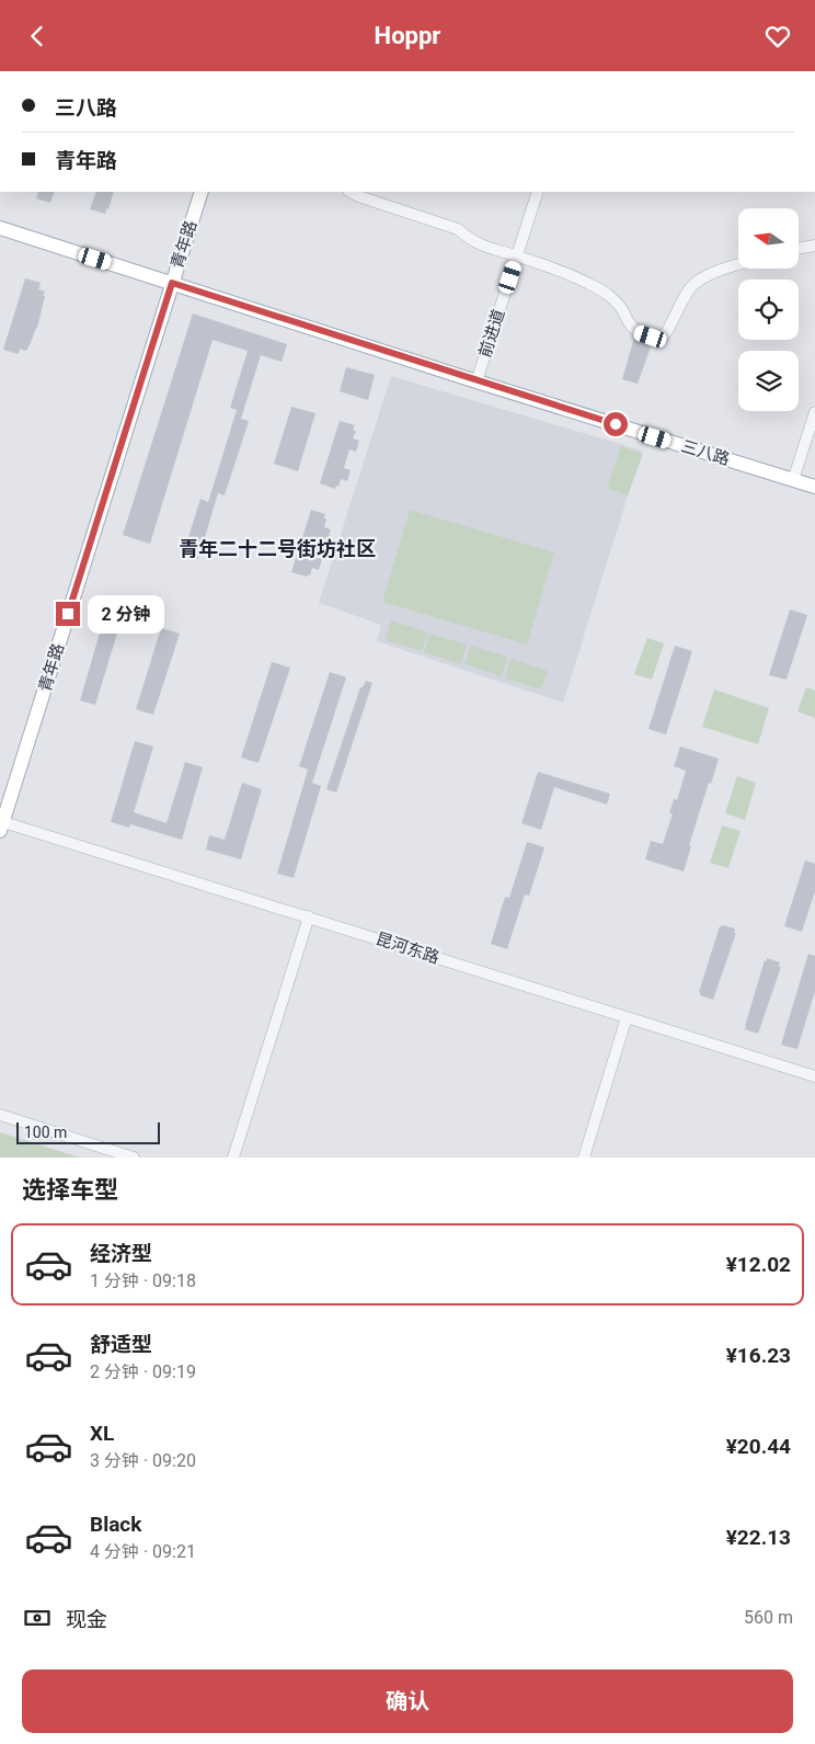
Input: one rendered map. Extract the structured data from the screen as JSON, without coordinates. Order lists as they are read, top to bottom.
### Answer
{
  "streets": {
    "main road": ["青年路", "三八路"],
    "street": ["前进道", "昆河东路"]
  },
  "crossings": [
    ["青年路", "三八路"],
    ["青年路", "昆河东路"],
    ["前进道", "三八路"]
  ],
  "districts": ["青年二十二号街坊社区"],
  "scale_bar": "100 m",
  "north": "left",
  "page": {
    "header": "Hoppr",
    "banner": ["三八路", "青年路"],
    "bubble": "2 分钟",
    "scale": "100 m",
    "heading": "选择车型",
    "list": [
      {
        "name": "经济型",
        "note": "1 分钟 · 09:18",
        "value": "¥12.02"
      },
      {
        "name": "舒适型",
        "note": "2 分钟 · 09:19",
        "value": "¥16.23"
      },
      {
        "name": "XL",
        "note": "3 分钟 · 09:20",
        "value": "¥20.44"
      },
      {
        "name": "Black",
        "note": "4 分钟 · 09:21",
        "value": "¥22.13"
      }
    ],
    "pay": ["现金", "560 m"],
    "buttons": "确认"
  }
}
